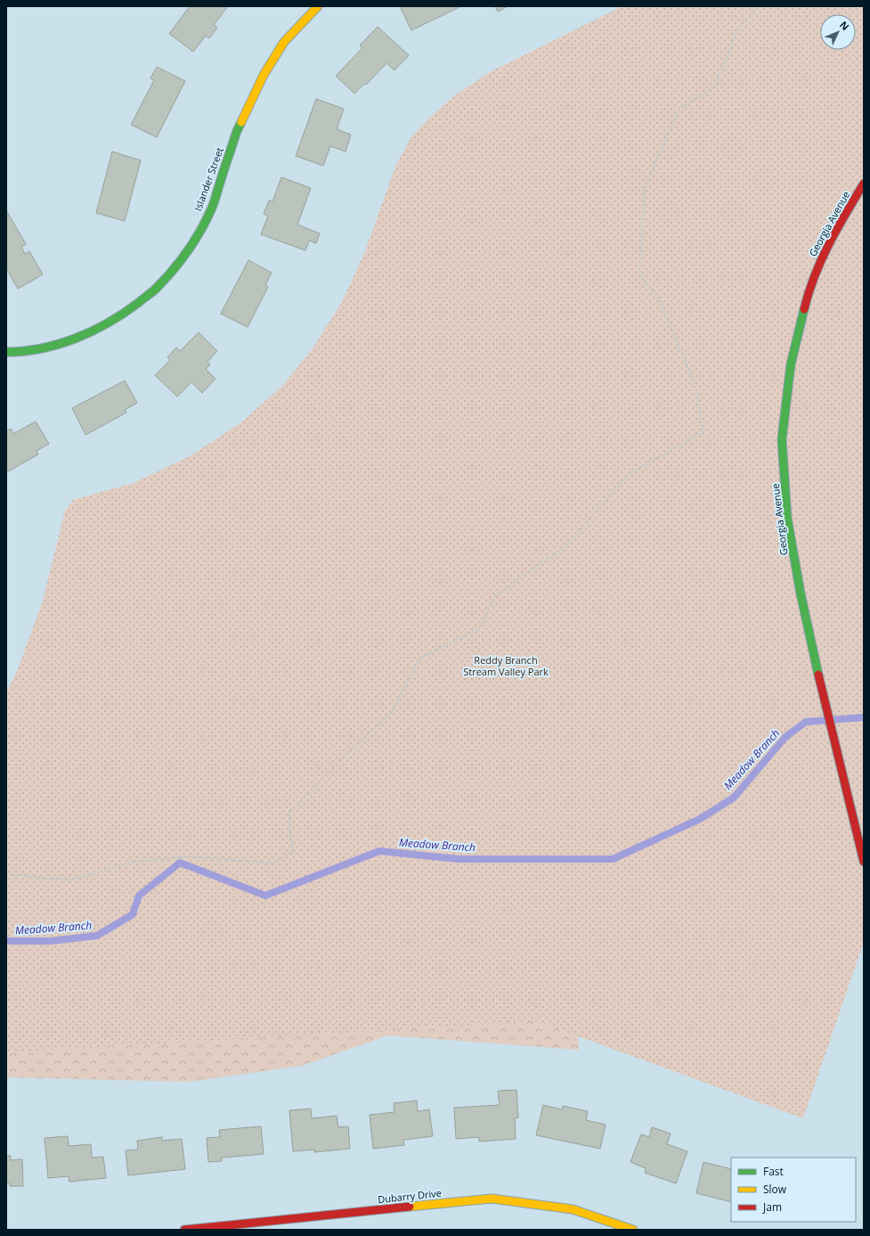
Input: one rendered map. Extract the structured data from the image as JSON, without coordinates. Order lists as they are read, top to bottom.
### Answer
{
  "streets": {
    "street": ["Islander Street", "Georgia Avenue", "Dubarry Drive"]
  },
  "water": ["Meadow Branch"],
  "parks": ["Reddy Branch Stream Valley Park"],
  "legend": ["Fast", "Slow", "Jam"],
  "north": "top right"
}
